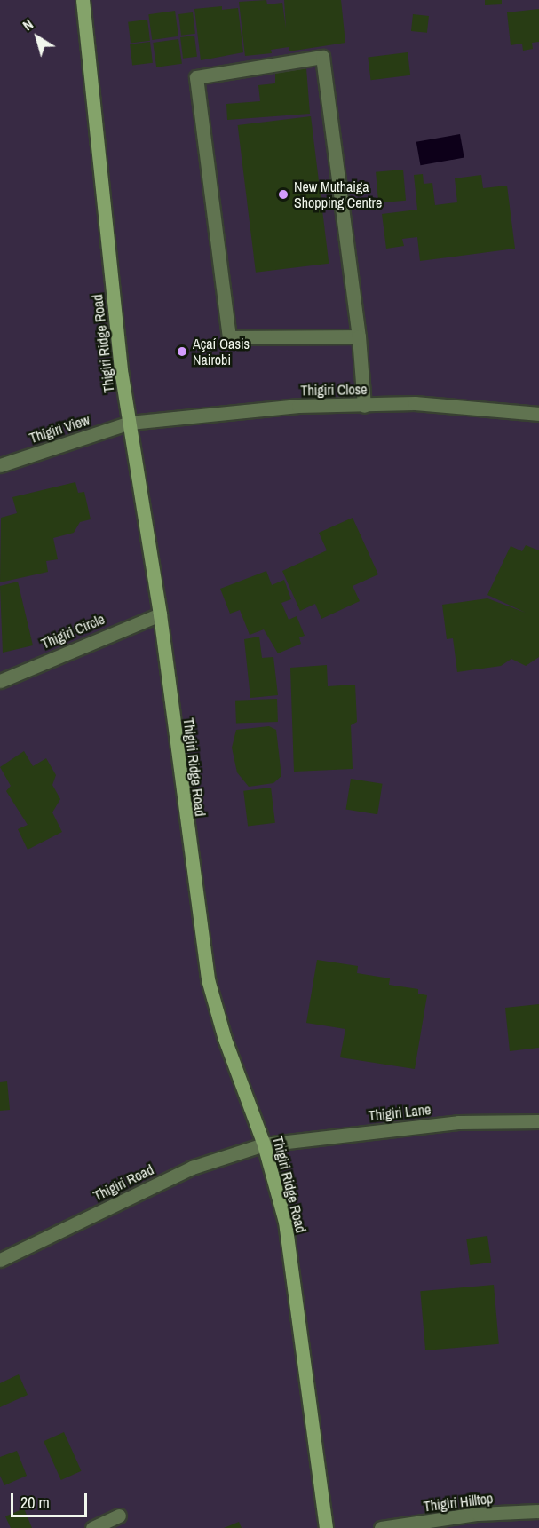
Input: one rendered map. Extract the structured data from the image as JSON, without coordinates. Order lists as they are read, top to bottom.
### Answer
{
  "streets": {
    "street": [
      "Thigiri Ridge Road",
      "Thigiri Close",
      "Thigiri View",
      "Thigiri Circle",
      "Thigiri Lane",
      "Thigiri Road",
      "Thigiri Hilltop"
    ]
  },
  "crossings": [
    ["Thigiri Ridge Road", "Thigiri Close"],
    ["Thigiri Ridge Road", "Thigiri View"],
    ["Thigiri Ridge Road", "Thigiri Circle"],
    ["Thigiri Ridge Road", "Thigiri Lane"],
    ["Thigiri Ridge Road", "Thigiri Road"],
    ["Thigiri Close", "Thigiri View"],
    ["Thigiri Lane", "Thigiri Road"]
  ],
  "places": ["New Muthaiga Shopping Centre", "Açaí Oasis Nairobi"],
  "scale_bar": "20 m",
  "north": "top left"
}
